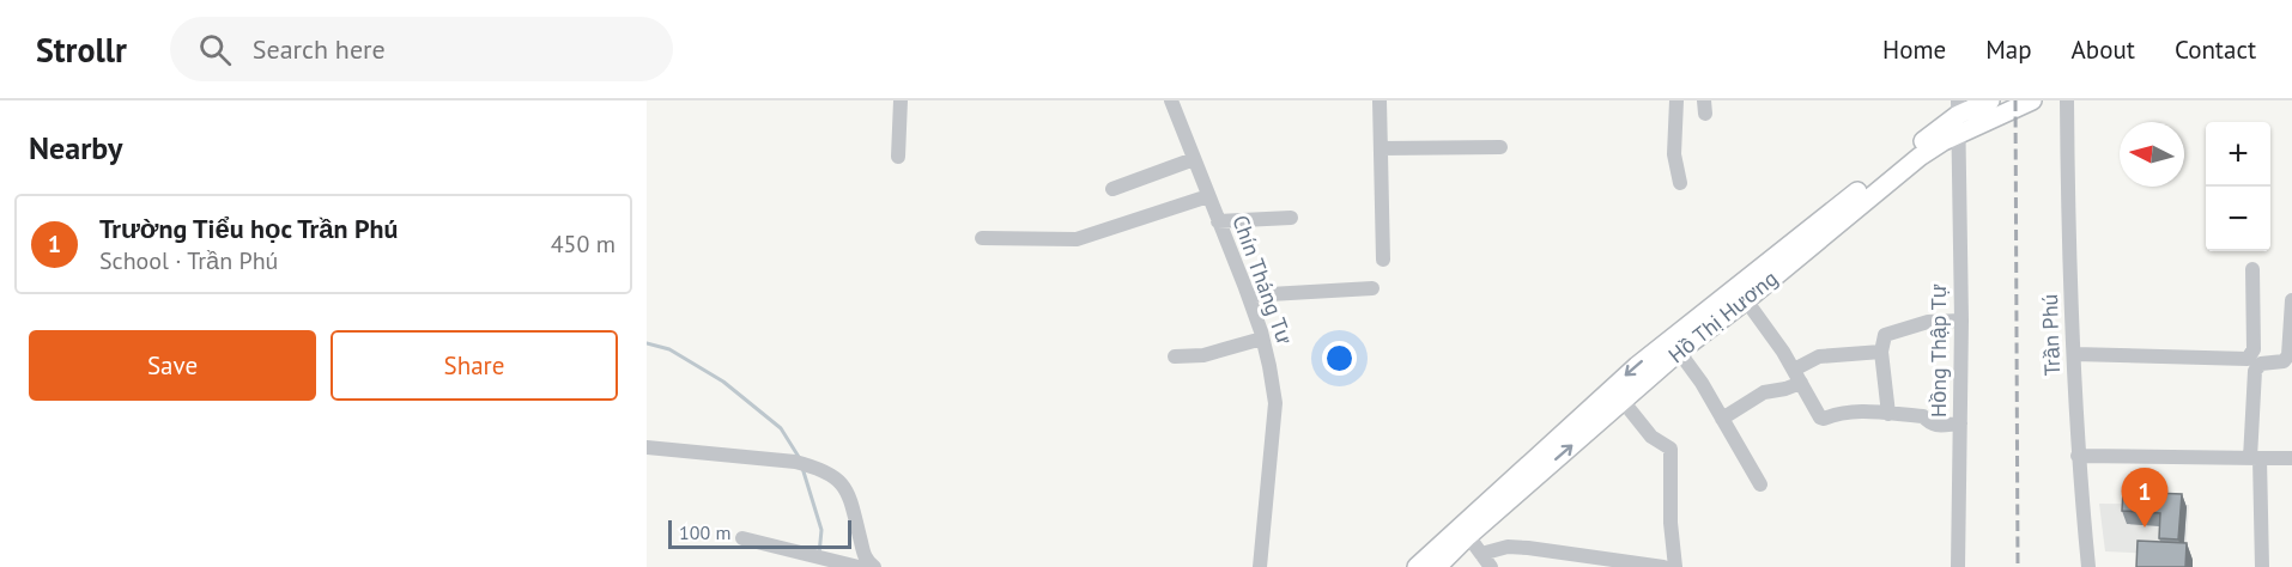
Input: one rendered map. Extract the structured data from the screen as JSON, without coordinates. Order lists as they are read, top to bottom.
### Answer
{
  "streets": {
    "main road": ["Hồ Thị Hương"],
    "street": ["Chín Tháng Tư", "Trần Phú", "Hồng Thập Tự"]
  },
  "crossings": [
    ["Hồ Thị Hương", "Hồng Thập Tự"]
  ],
  "scale_bar": "100 m",
  "north": "left",
  "page": {
    "header": "Strollr",
    "search": "Search here",
    "nav": [
      "Home",
      "Map",
      "About",
      "Contact"
    ],
    "heading": "Nearby",
    "map_buttons": ["+", "−"],
    "list": [
      {
        "mark": "1",
        "name": "Trường Tiểu học Trần Phú",
        "note": "School · Trần Phú",
        "value": "450 m"
      }
    ],
    "buttons": ["Save", "Share"],
    "pins": "1",
    "scale": "100 m"
  }
}
